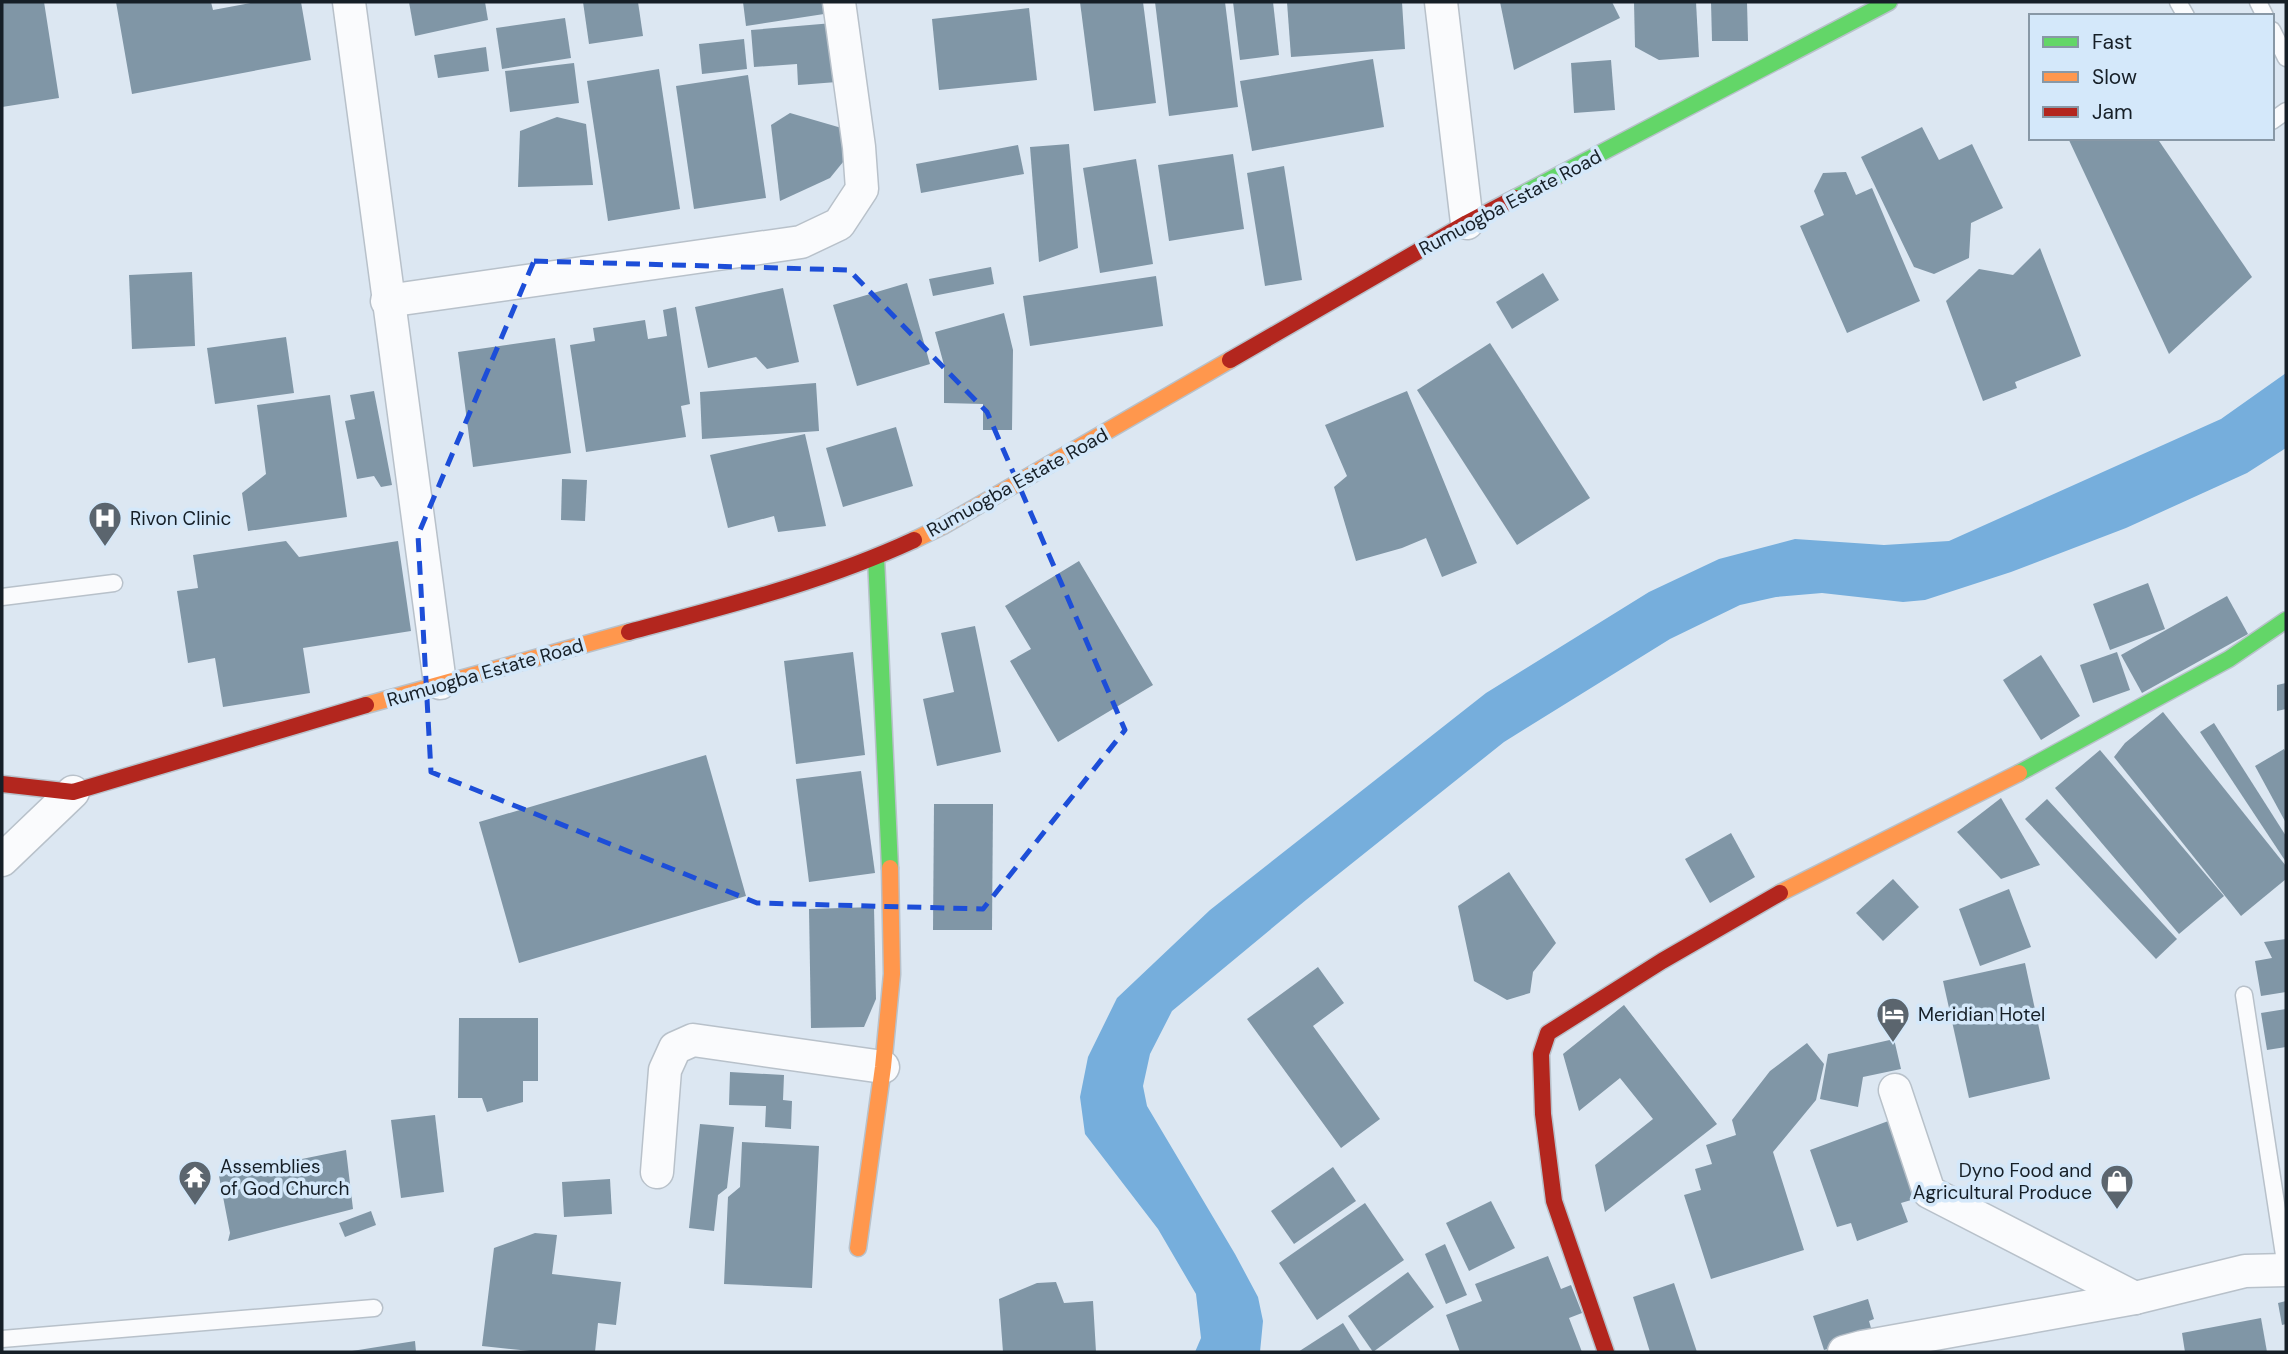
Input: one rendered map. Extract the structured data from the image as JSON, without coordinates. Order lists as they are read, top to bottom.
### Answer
{
  "streets": {
    "street": ["Rumuogba Estate Road"]
  },
  "places": {
    "hospital": ["Rivon Clinic"],
    "hotel": ["Meridian Hotel"],
    "temple": ["Assemblies of God Church"],
    "shop": ["Dyno Food and Agricultural Produce"]
  },
  "legend": ["Fast", "Slow", "Jam"]
}
